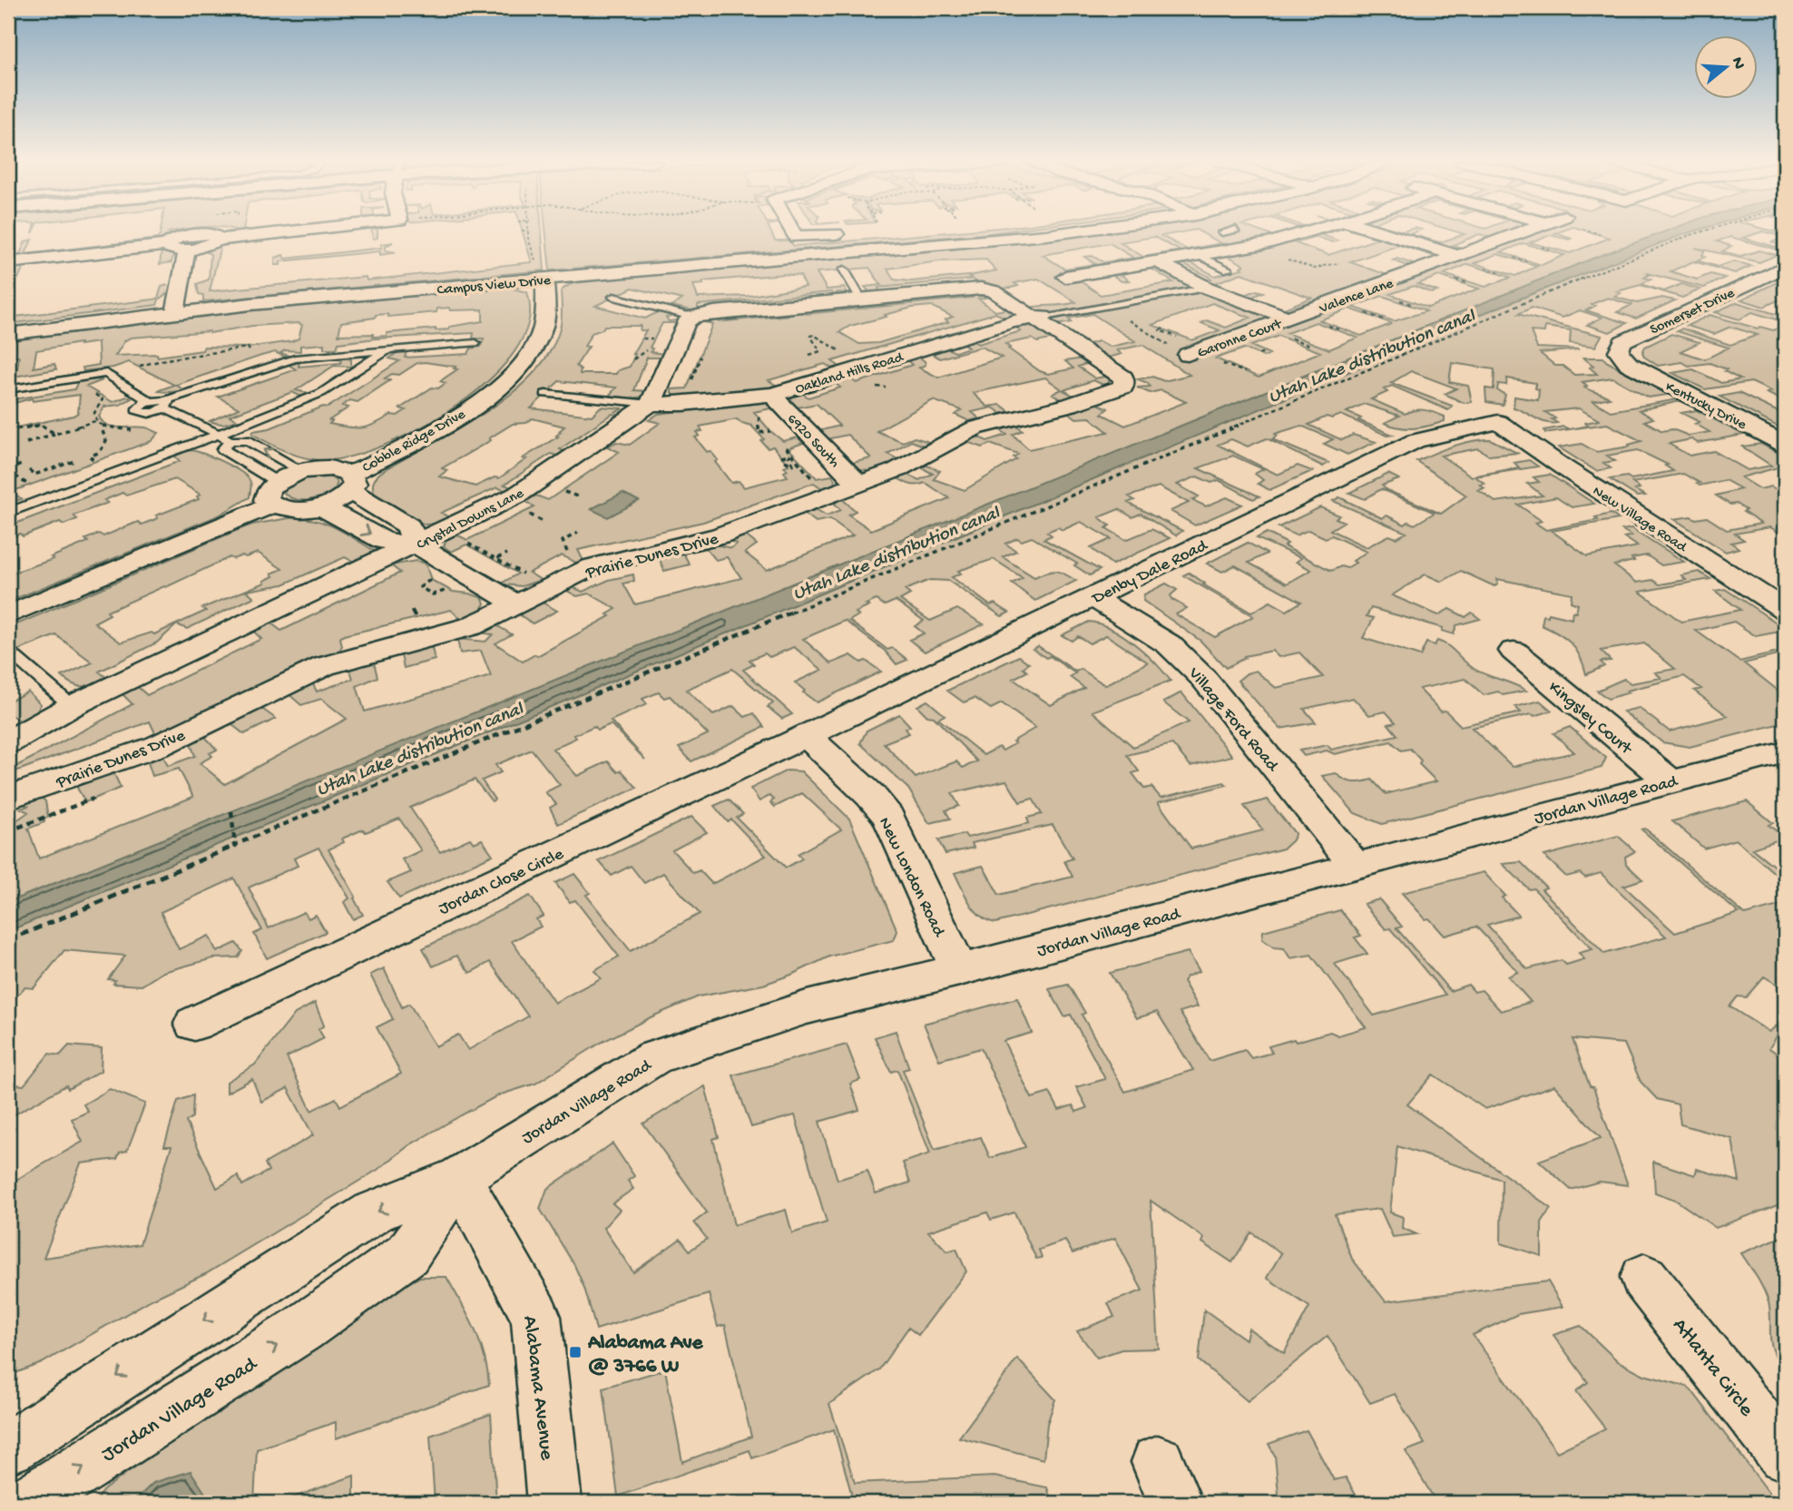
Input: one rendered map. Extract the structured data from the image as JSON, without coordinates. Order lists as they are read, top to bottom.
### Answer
{
  "streets": {
    "street": [
      "Campus View Drive",
      "Valence Lane",
      "Somerset Drive",
      "Garonne Court",
      "Oakland Hills Road",
      "Kentucky Drive",
      "Cobble Ridge Drive",
      "6920 South",
      "Crystal Downs Lane",
      "New Village Road",
      "Prairie Dunes Drive",
      "Denby Dale Road",
      "Kingsley Court",
      "Village Ford Road",
      "Jordan Village Road",
      "New London Road",
      "Jordan Close Circle",
      "Atlanta Circle",
      "Alabama Avenue"
    ]
  },
  "crossings": [
    ["Campus View Drive", "Cobble Ridge Drive"],
    ["Valence Lane", "Garonne Court"],
    ["Somerset Drive", "Kentucky Drive"],
    ["Oakland Hills Road", "6920 South"],
    ["Oakland Hills Road", "Crystal Downs Lane"],
    ["Oakland Hills Road", "Prairie Dunes Drive"],
    ["6920 South", "Prairie Dunes Drive"],
    ["New Village Road", "Denby Dale Road"],
    ["Denby Dale Road", "Village Ford Road"],
    ["Denby Dale Road", "New London Road"],
    ["Denby Dale Road", "Jordan Close Circle"],
    ["Kingsley Court", "Jordan Village Road"],
    ["Village Ford Road", "Jordan Village Road"],
    ["Jordan Village Road", "New London Road"],
    ["Jordan Village Road", "Alabama Avenue"],
    ["New London Road", "Jordan Close Circle"]
  ],
  "water": ["Utah Lake distribution canal"],
  "places": {
    "transit": ["Alabama Ave @ 3766 W"]
  },
  "north": "right"
}
